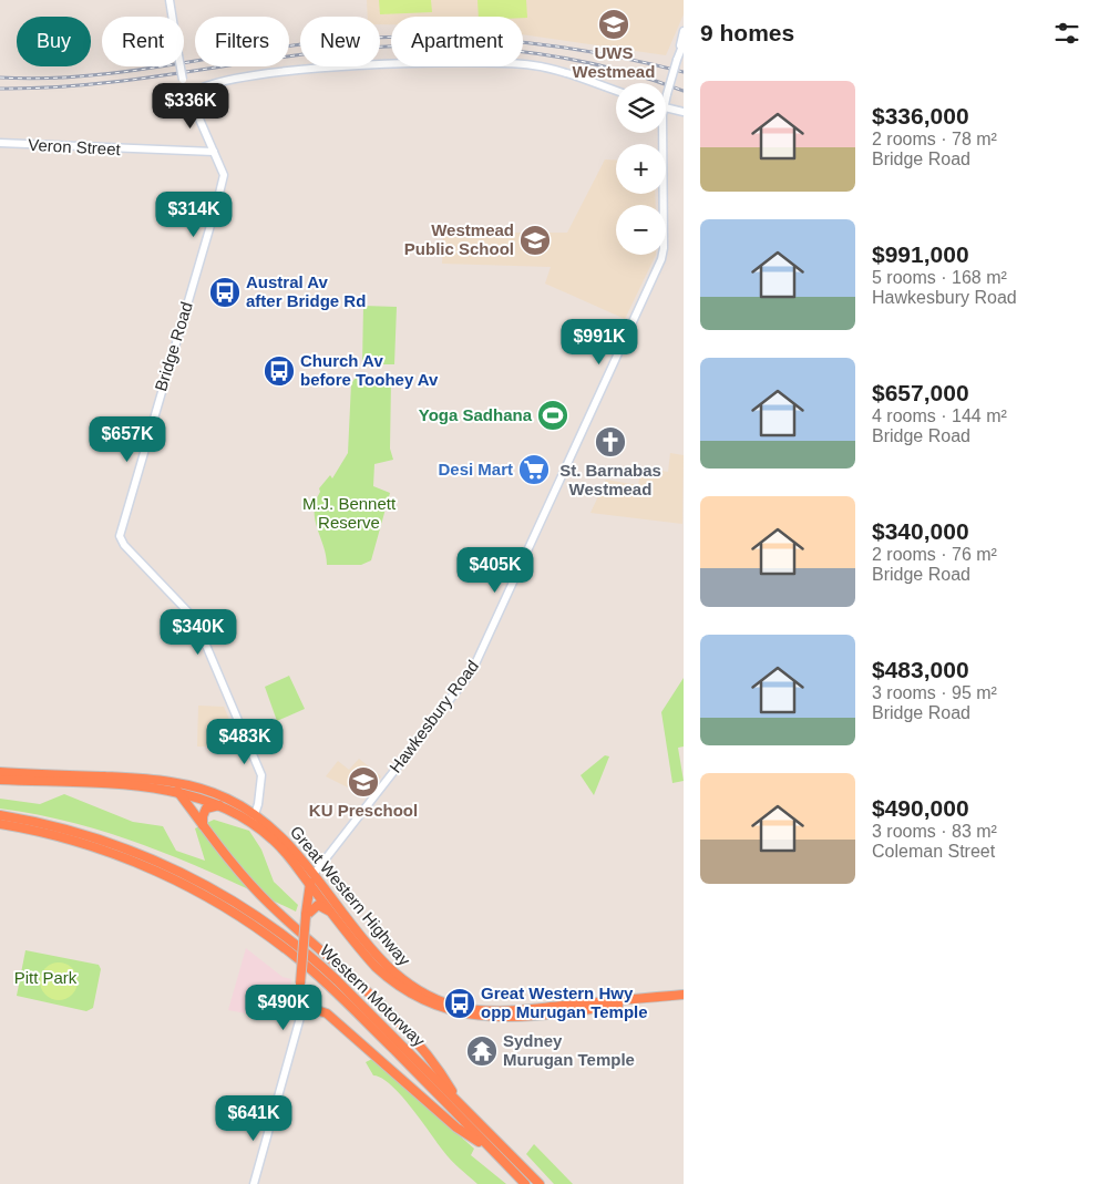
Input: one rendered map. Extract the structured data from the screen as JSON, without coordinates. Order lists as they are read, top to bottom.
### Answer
{
  "streets": {
    "highway": ["Great Western Highway", "Western Motorway"],
    "street": ["Veron Street", "Bridge Road", "Hawkesbury Road"]
  },
  "crossings": [
    ["Veron Street", "Bridge Road"],
    ["Bridge Road", "Great Western Highway"],
    ["Hawkesbury Road", "Great Western Highway"]
  ],
  "parks": ["M.J. Bennett Reserve", "Pitt Park"],
  "places": {
    "school or university": ["UWS Westmead", "Westmead Public School", "KU Preschool"],
    "bus stop": ["Austral Av after Bridge Rd", "Church Av before Toohey Av", "Great Western Hwy opp Murugan Temple"],
    "sports": ["Yoga Sadhana"],
    "church": ["St. Barnabas Westmead"],
    "supermarket": ["Desi Mart"],
    "temple": ["Sydney Murugan Temple"]
  },
  "page": {
    "heading": "9 homes",
    "chip": [
      "Buy",
      "Rent",
      "Filters",
      "New",
      "Apartment"
    ],
    "list": [
      {
        "name": "$336,000",
        "note": "2 rooms · 78 m² · Bridge Road"
      },
      {
        "name": "$991,000",
        "note": "5 rooms · 168 m² · Hawkesbury Road"
      },
      {
        "name": "$657,000",
        "note": "4 rooms · 144 m² · Bridge Road"
      },
      {
        "name": "$340,000",
        "note": "2 rooms · 76 m² · Bridge Road"
      },
      {
        "name": "$483,000",
        "note": "3 rooms · 95 m² · Bridge Road"
      },
      {
        "name": "$490,000",
        "note": "3 rooms · 83 m² · Coleman Street"
      }
    ],
    "map_buttons": ["+", "−"],
    "price": [
      "$336K",
      "$314K",
      "$991K",
      "$657K",
      "$405K",
      "$340K",
      "$483K",
      "$490K",
      "$641K"
    ]
  }
}
